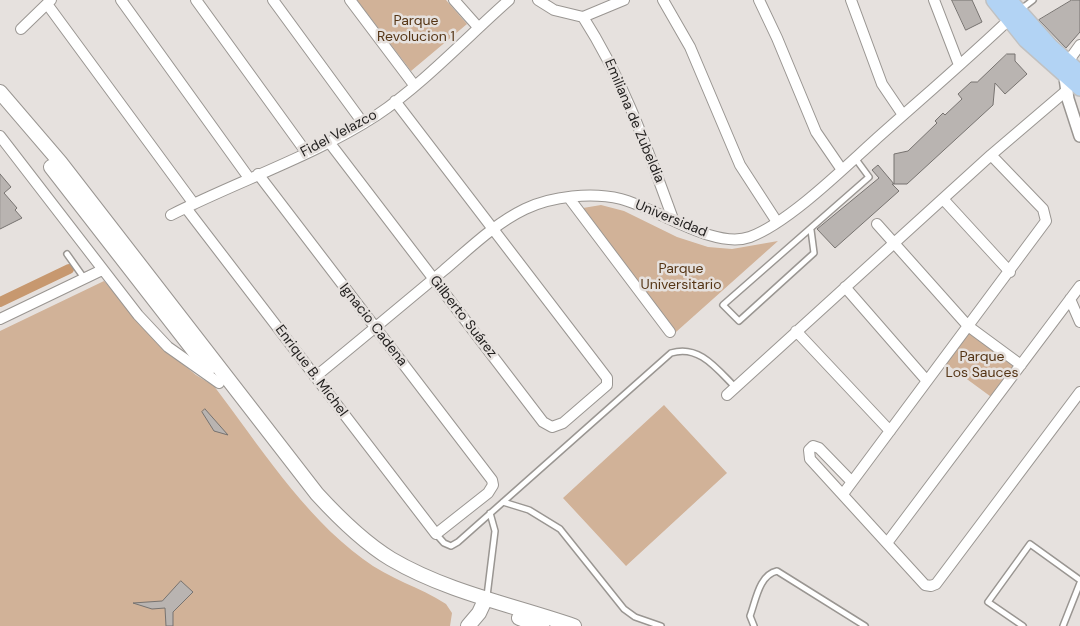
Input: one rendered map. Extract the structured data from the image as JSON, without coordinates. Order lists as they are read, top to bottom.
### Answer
{
  "streets": {
    "street": [
      "Emiliana de Zubeldia",
      "Fidel Velazco",
      "Universidad",
      "Gilberto Suárez",
      "Ignacio Cadena",
      "Enrique B. Michel"
    ]
  },
  "crossings": [
    ["Emiliana de Zubeldia", "Universidad"],
    ["Fidel Velazco", "Gilberto Suárez"],
    ["Fidel Velazco", "Ignacio Cadena"],
    ["Fidel Velazco", "Enrique B. Michel"],
    ["Universidad", "Gilberto Suárez"],
    ["Universidad", "Ignacio Cadena"],
    ["Universidad", "Enrique B. Michel"],
    ["Ignacio Cadena", "Enrique B. Michel"]
  ],
  "parks": ["Parque Revolucion 1", "Parque Universitario", "Parque Los Sauces"]
}
